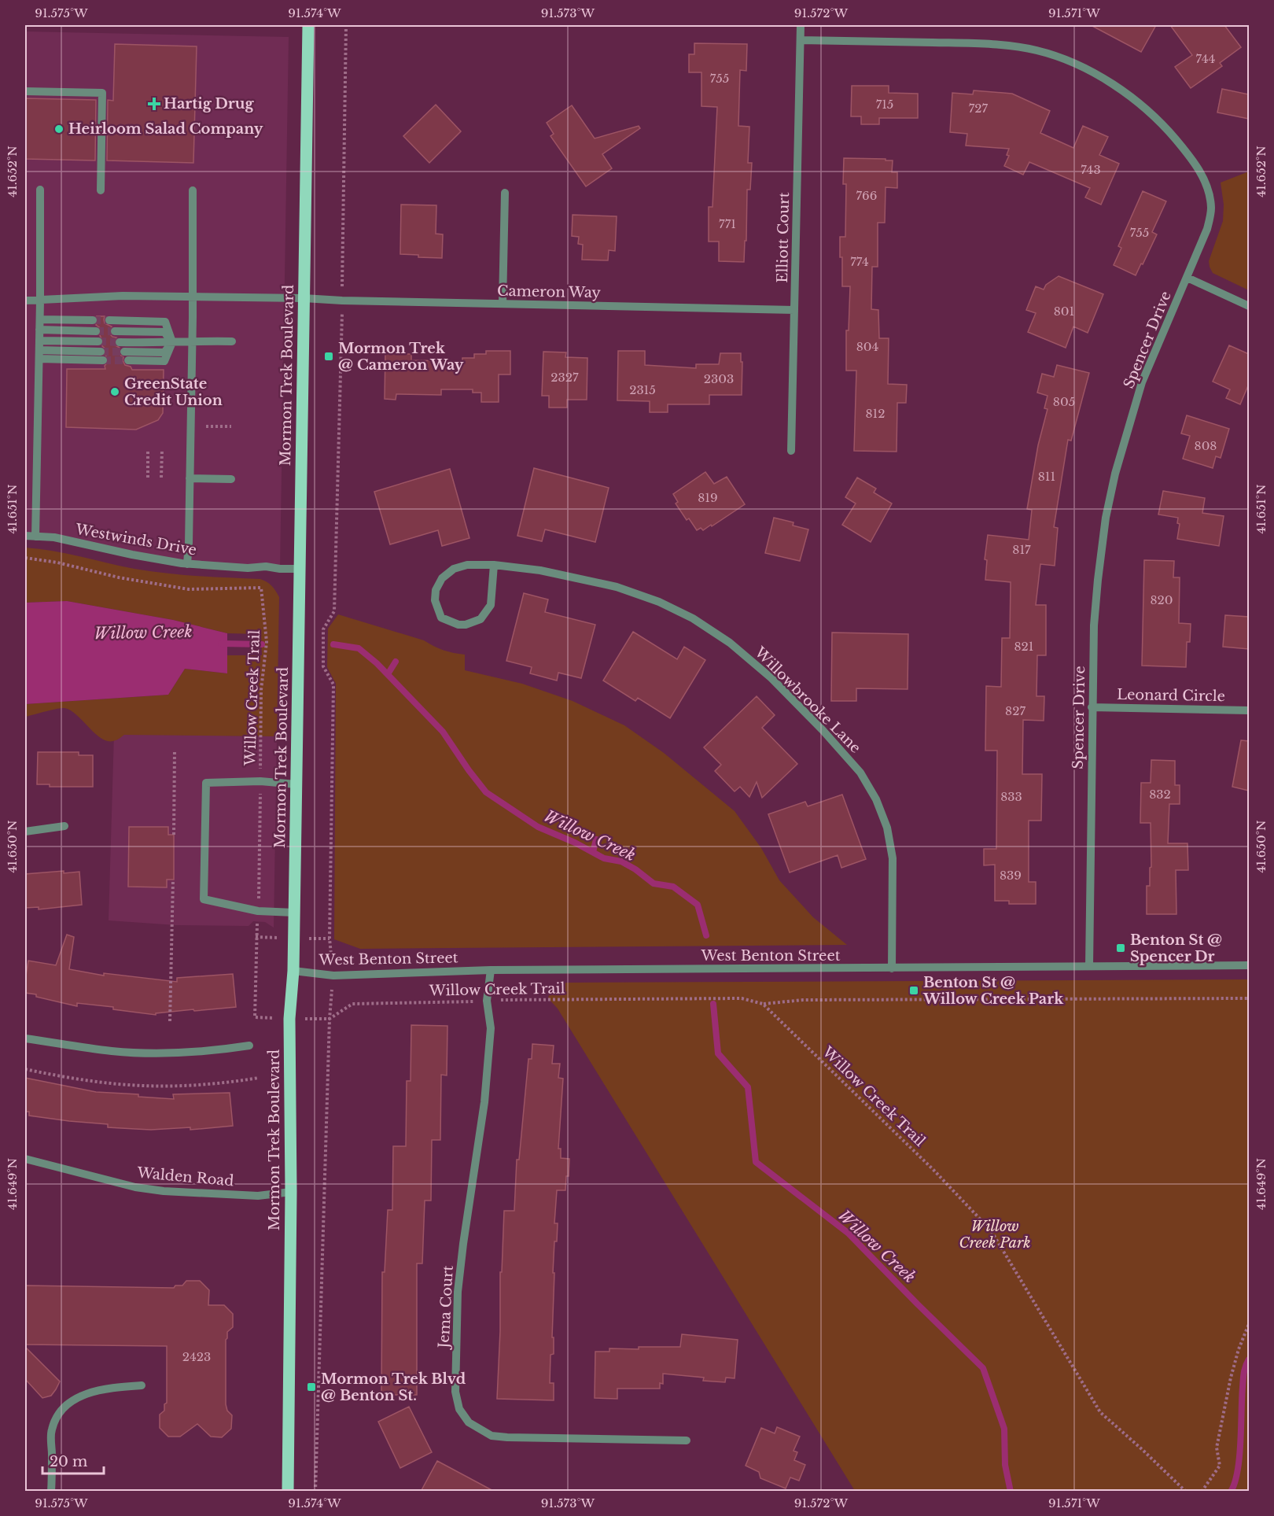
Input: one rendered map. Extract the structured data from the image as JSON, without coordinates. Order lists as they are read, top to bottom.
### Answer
{
  "streets": {
    "main road": ["Mormon Trek Boulevard"],
    "street": [
      "Elliott Court",
      "Cameron Way",
      "Spencer Drive",
      "Westwinds Drive",
      "Leonard Circle",
      "Willowbrooke Lane",
      "West Benton Street",
      "Walden Road",
      "Jema Court"
    ],
    "path": ["Willow Creek Trail"]
  },
  "crossings": [
    ["Elliott Court", "Cameron Way"],
    ["Elliott Court", "Spencer Drive"],
    ["Cameron Way", "Mormon Trek Boulevard"],
    ["Spencer Drive", "Leonard Circle"],
    ["Spencer Drive", "West Benton Street"],
    ["Mormon Trek Boulevard", "Westwinds Drive"],
    ["Mormon Trek Boulevard", "Willow Creek Trail"],
    ["Mormon Trek Boulevard", "West Benton Street"],
    ["Mormon Trek Boulevard", "Walden Road"],
    ["Willow Creek Trail", "Jema Court"],
    ["Willowbrooke Lane", "West Benton Street"],
    ["West Benton Street", "Jema Court"]
  ],
  "water": ["Willow Creek"],
  "parks": ["Willow Creek Park"],
  "places": {
    "health": ["Hartig Drug"],
    "other": ["Heirloom Salad Company", "GreenState Credit Union"],
    "transit": [
      "Mormon Trek @ Cameron Way",
      "Benton St @ Spencer Dr",
      "Benton St @ Willow Creek Park",
      "Mormon Trek Blvd @ Benton St."
    ]
  },
  "house_numbers": [
    "744",
    "755",
    "715",
    "727",
    "743",
    "766",
    "771",
    "755",
    "774",
    "801",
    "804",
    "2327",
    "2303",
    "2315",
    "805",
    "812",
    "808",
    "811",
    "819",
    "817",
    "820",
    "821",
    "827",
    "832",
    "833",
    "839",
    "2423"
  ],
  "scale_bar": "20 m",
  "coordinates": [
    "91.575°W",
    "91.574°W",
    "91.573°W",
    "91.572°W",
    "91.571°W",
    "41.652°N",
    "41.651°N",
    "41.650°N",
    "41.649°N"
  ]
}
